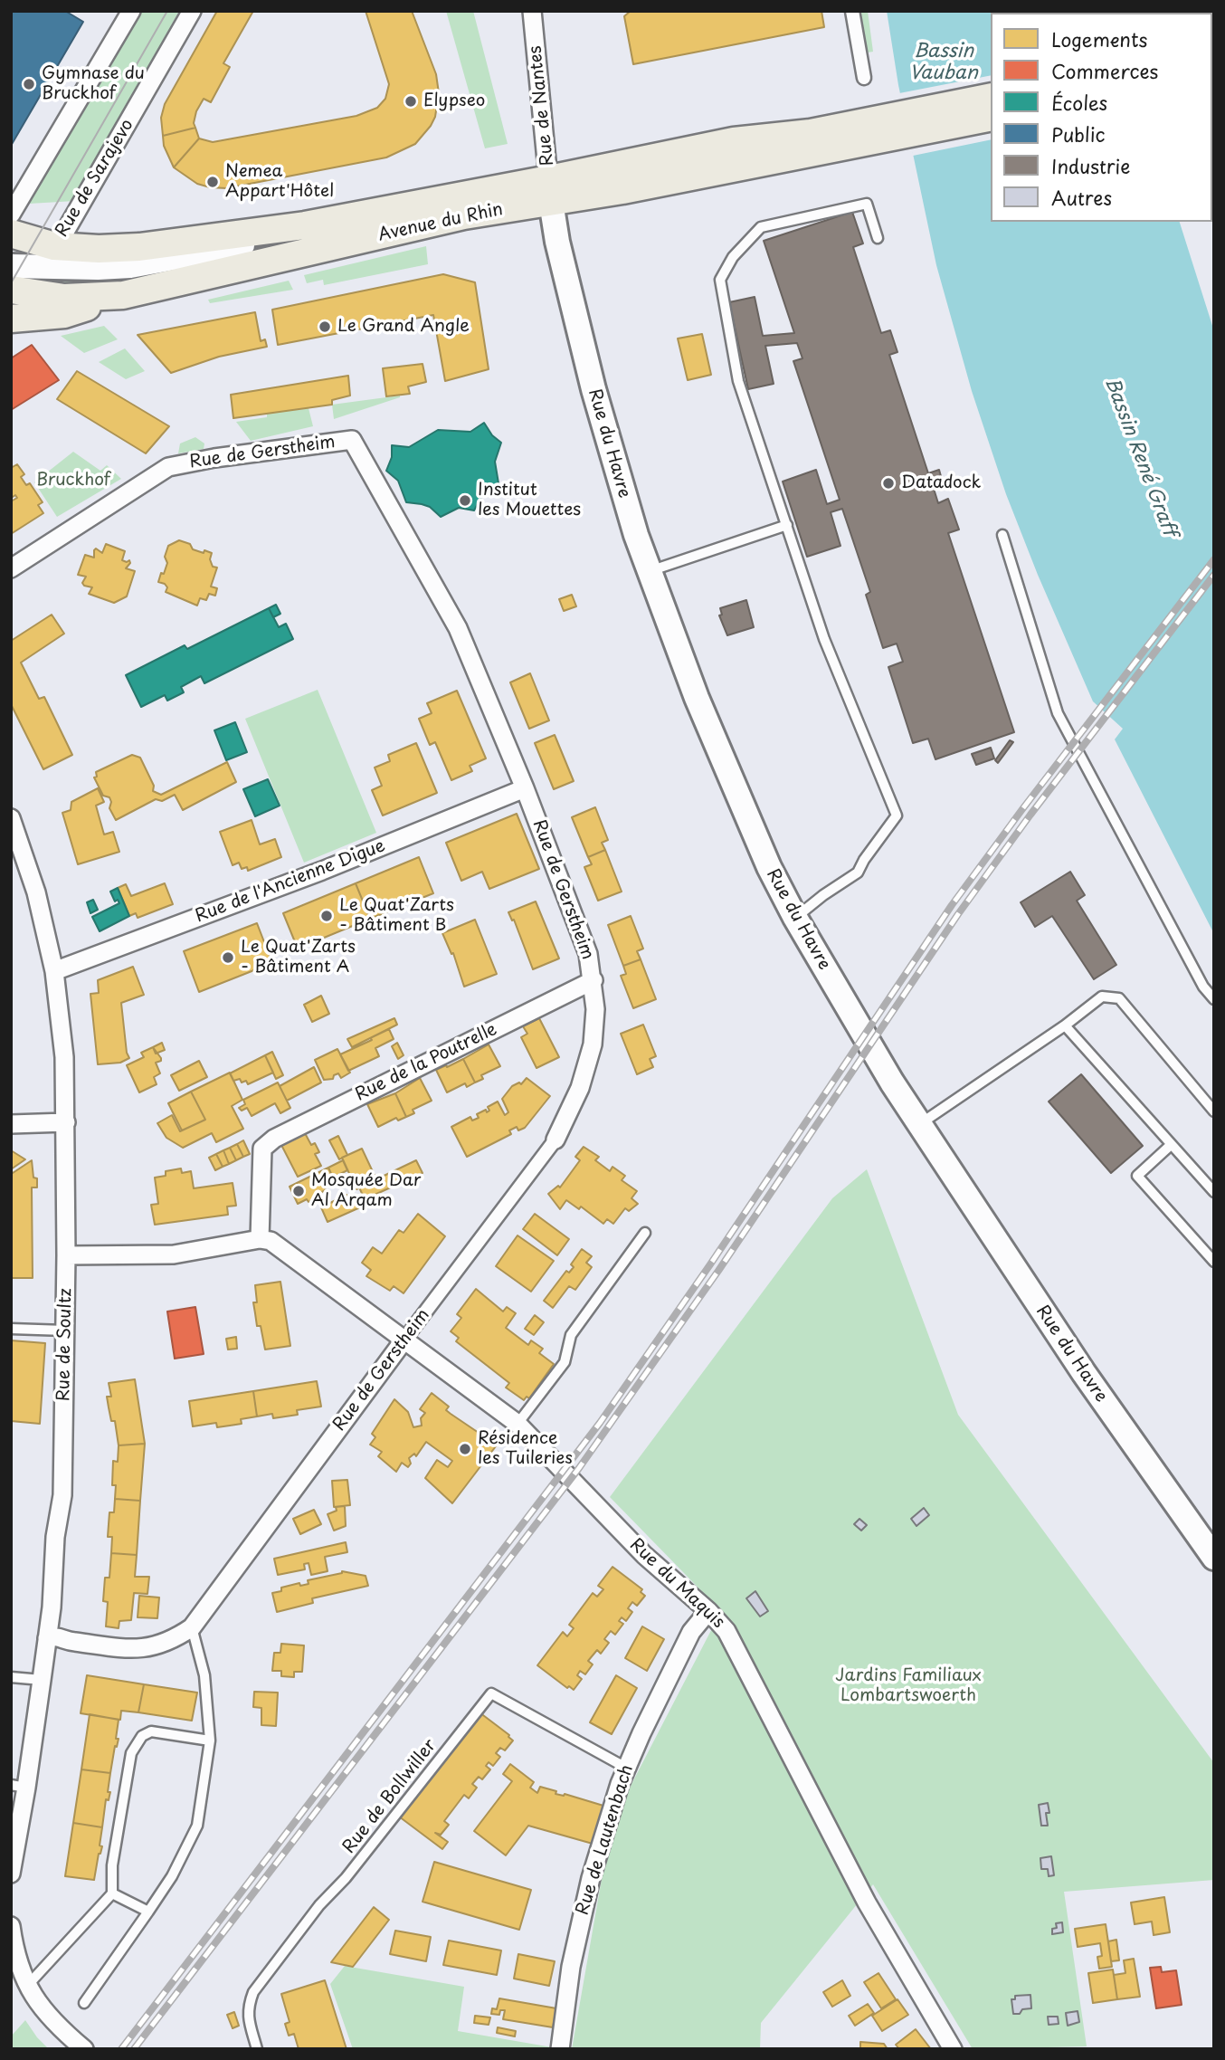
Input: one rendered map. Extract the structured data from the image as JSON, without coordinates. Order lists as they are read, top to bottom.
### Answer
{
  "streets": {
    "main road": ["Avenue du Rhin", "Rue du Havre"],
    "street": [
      "Rue de Nantes",
      "Rue de Sarajevo",
      "Rue de Gerstheim",
      "Rue de l'Ancienne Digue",
      "Rue de la Poutrelle",
      "Rue de Soultz",
      "Rue du Maquis",
      "Rue de Lautenbach"
    ],
    "lane": ["Rue de Bollwiller"]
  },
  "crossings": [
    ["Rue de Nantes", "Avenue du Rhin"],
    ["Rue de Nantes", "Rue du Havre"],
    ["Rue de Sarajevo", "Avenue du Rhin"],
    ["Avenue du Rhin", "Rue du Havre"],
    ["Rue de Gerstheim", "Rue de l'Ancienne Digue"],
    ["Rue de Gerstheim", "Rue de la Poutrelle"],
    ["Rue de Gerstheim", "Rue de Soultz"],
    ["Rue de Gerstheim", "Rue du Maquis"],
    ["Rue de l'Ancienne Digue", "Rue de Soultz"],
    ["Rue de la Poutrelle", "Rue du Maquis"],
    ["Rue du Maquis", "Rue de Lautenbach"],
    ["Rue de Bollwiller", "Rue de Lautenbach"]
  ],
  "water": ["Bassin Vauban", "Bassin René Graff"],
  "parks": ["Bruckhof", "Jardins Familiaux Lombartswoerth"],
  "places": [
    "Gymnase du Bruckhof",
    "Elypseo",
    "Nemea Appart'Hôtel",
    "Le Grand Angle",
    "Datadock",
    "Institut les Mouettes",
    "Le Quat'Zarts - Bâtiment B",
    "Le Quat'Zarts - Bâtiment A",
    "Mosquée Dar Al Arqam",
    "Résidence les Tuileries"
  ],
  "legend": [
    "Logements",
    "Commerces",
    "Écoles",
    "Public",
    "Industrie",
    "Autres"
  ]
}
